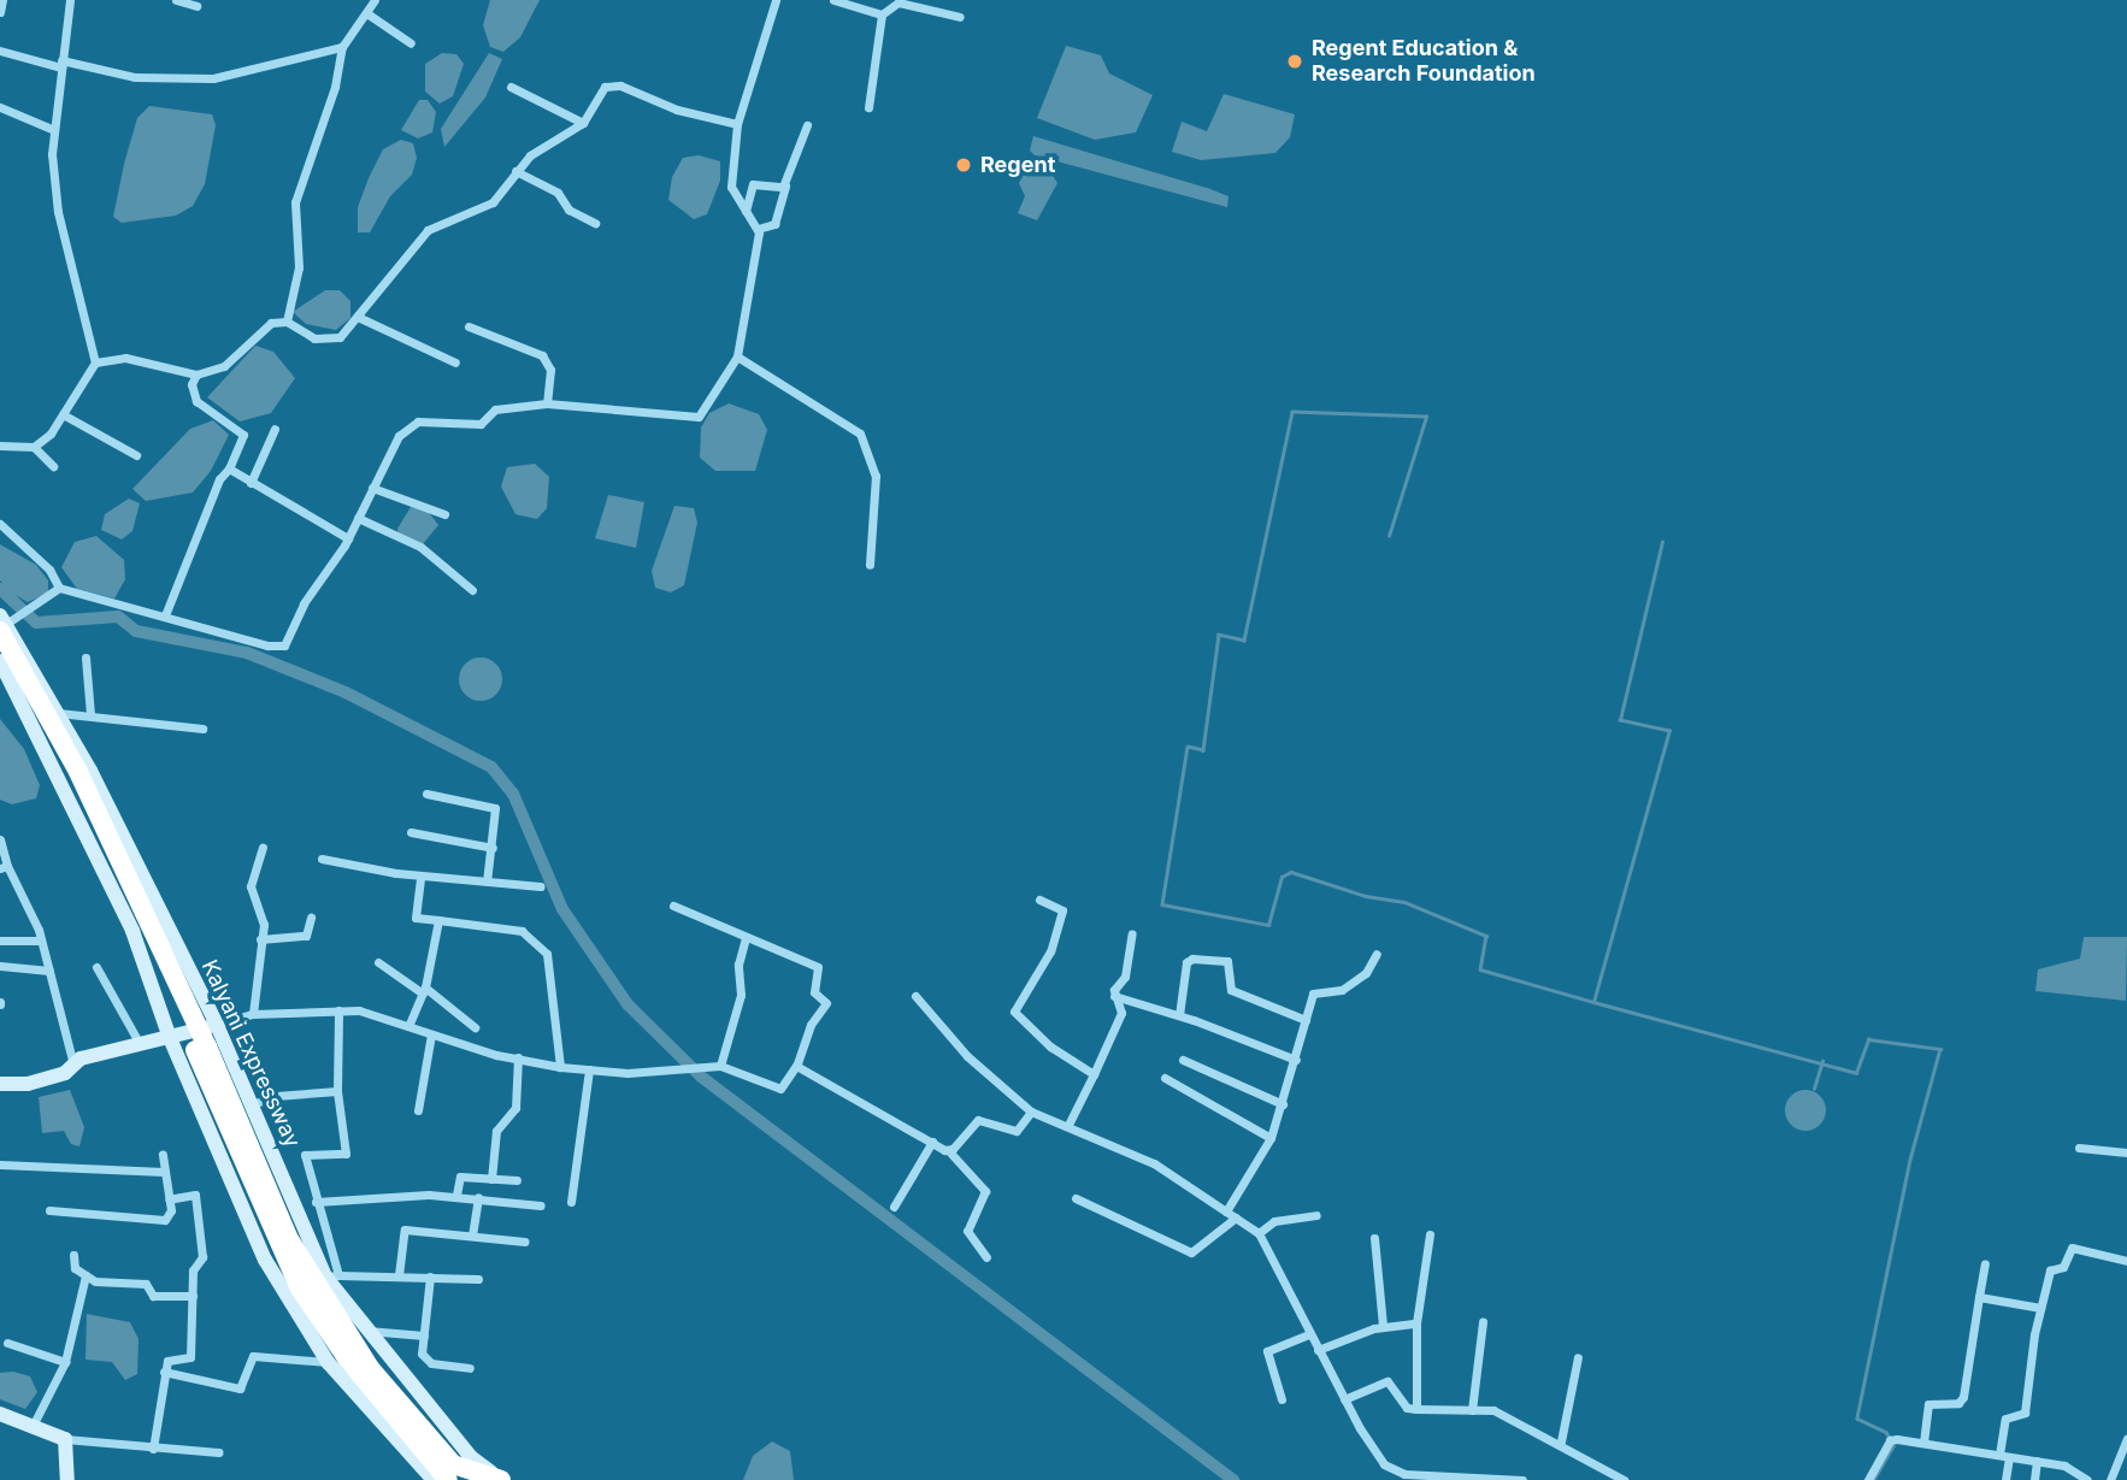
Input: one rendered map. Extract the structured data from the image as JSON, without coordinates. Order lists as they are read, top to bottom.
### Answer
{
  "streets": {
    "highway": ["Kalyani Expressway"]
  },
  "places": ["Regent Education & Research Foundation", "Regent"]
}
